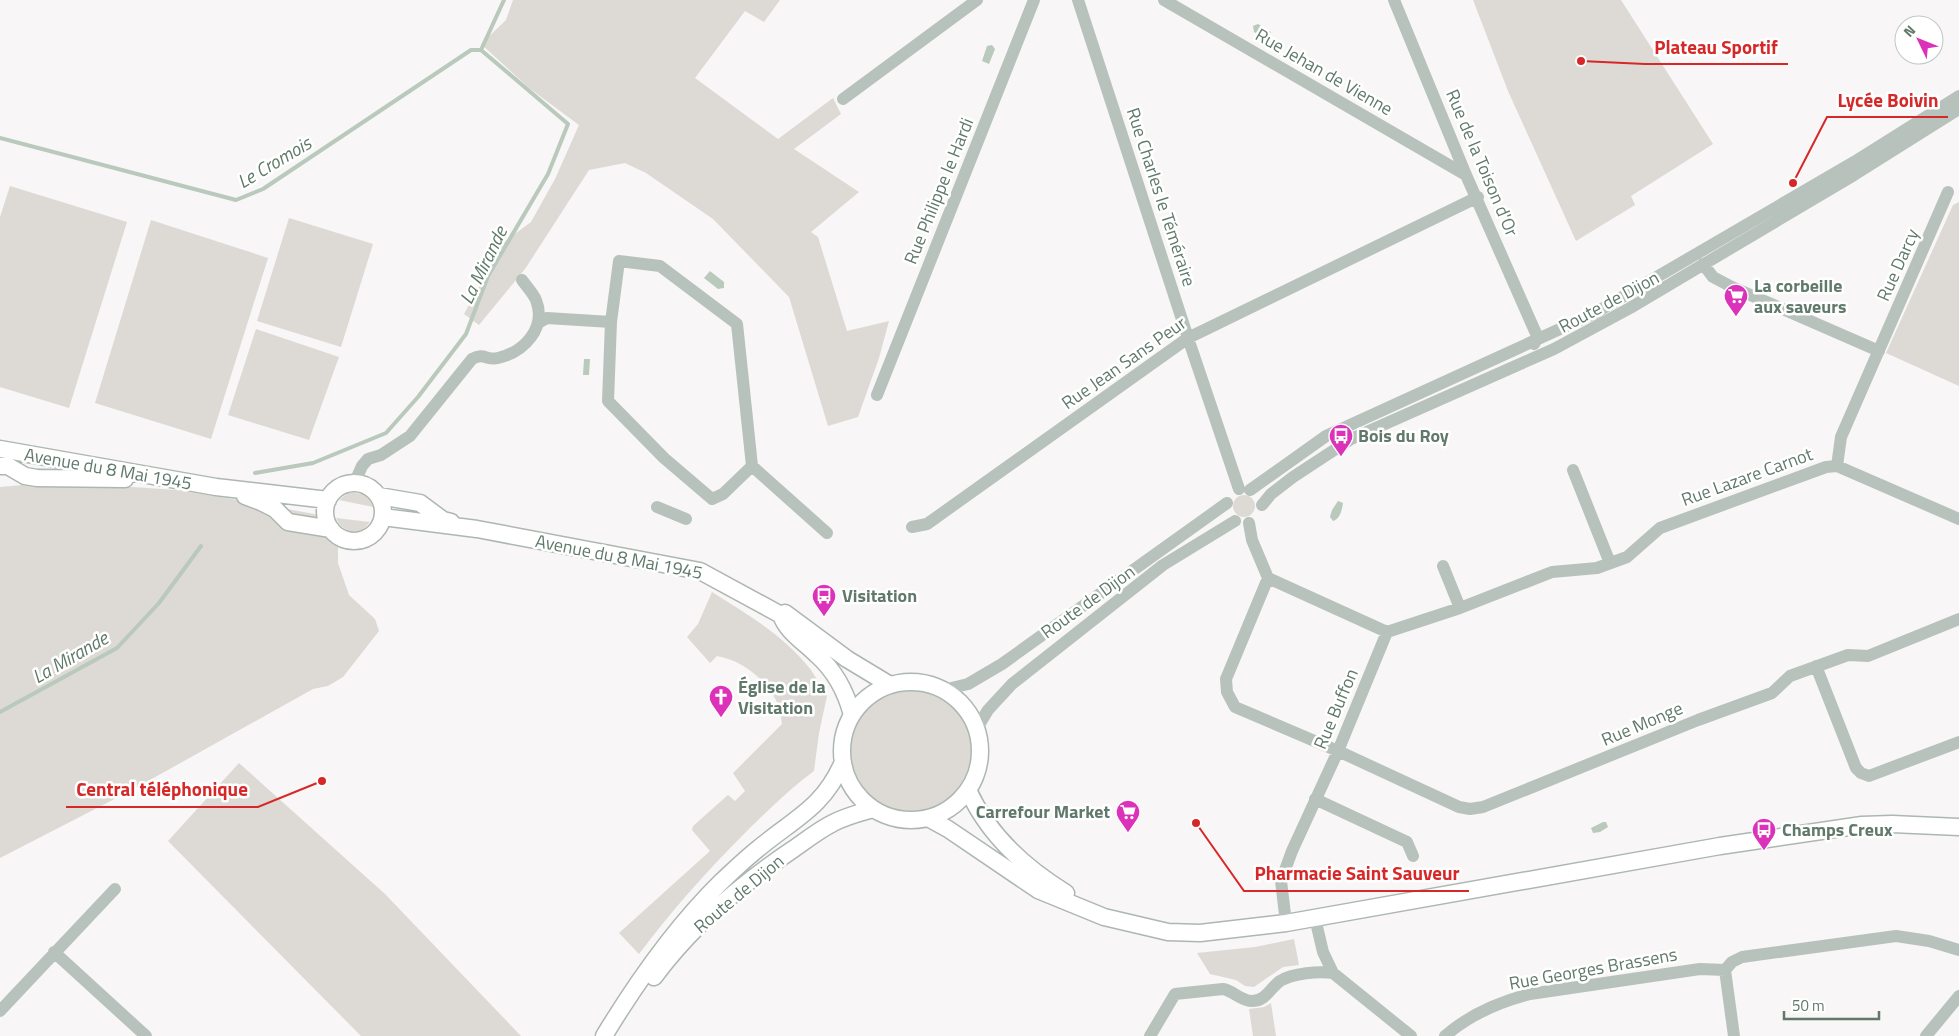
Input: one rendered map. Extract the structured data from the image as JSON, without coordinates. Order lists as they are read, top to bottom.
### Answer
{
  "streets": {
    "main road": ["Route de Dijon", "Avenue du 8 Mai 1945"],
    "street": [
      "Rue Jehan de Vienne",
      "Rue de la Toison d'Or",
      "Rue Philippe le Hardi",
      "Rue Charles le Téméraire",
      "Rue Darcy",
      "Rue Jean Sans Peur",
      "Rue Lazare Carnot",
      "Rue Buffon",
      "Rue Monge",
      "Rue Georges Brassens"
    ]
  },
  "crossings": [
    ["Rue Jehan de Vienne", "Rue de la Toison d'Or"],
    ["Rue de la Toison d'Or", "Route de Dijon"],
    ["Rue de la Toison d'Or", "Rue Jean Sans Peur"],
    ["Rue Charles le Téméraire", "Route de Dijon"],
    ["Rue Charles le Téméraire", "Rue Jean Sans Peur"],
    ["Rue Darcy", "Rue Lazare Carnot"],
    ["Route de Dijon", "Avenue du 8 Mai 1945"],
    ["Rue Lazare Carnot", "Rue Buffon"],
    ["Rue Buffon", "Rue Monge"]
  ],
  "water": ["Le Cromois", "La Mirande"],
  "places": {
    "other": [
      "Plateau Sportif",
      "Lycée Boivin",
      "Central téléphonique",
      "Pharmacie Saint Sauveur"
    ],
    "supermarket": ["La corbeille aux saveurs", "Carrefour Market"],
    "bus stop": ["Bois du Roy", "Visitation", "Champs Creux"],
    "church": ["Église de la Visitation"]
  },
  "scale_bar": "50 m",
  "north": "top left"
}
